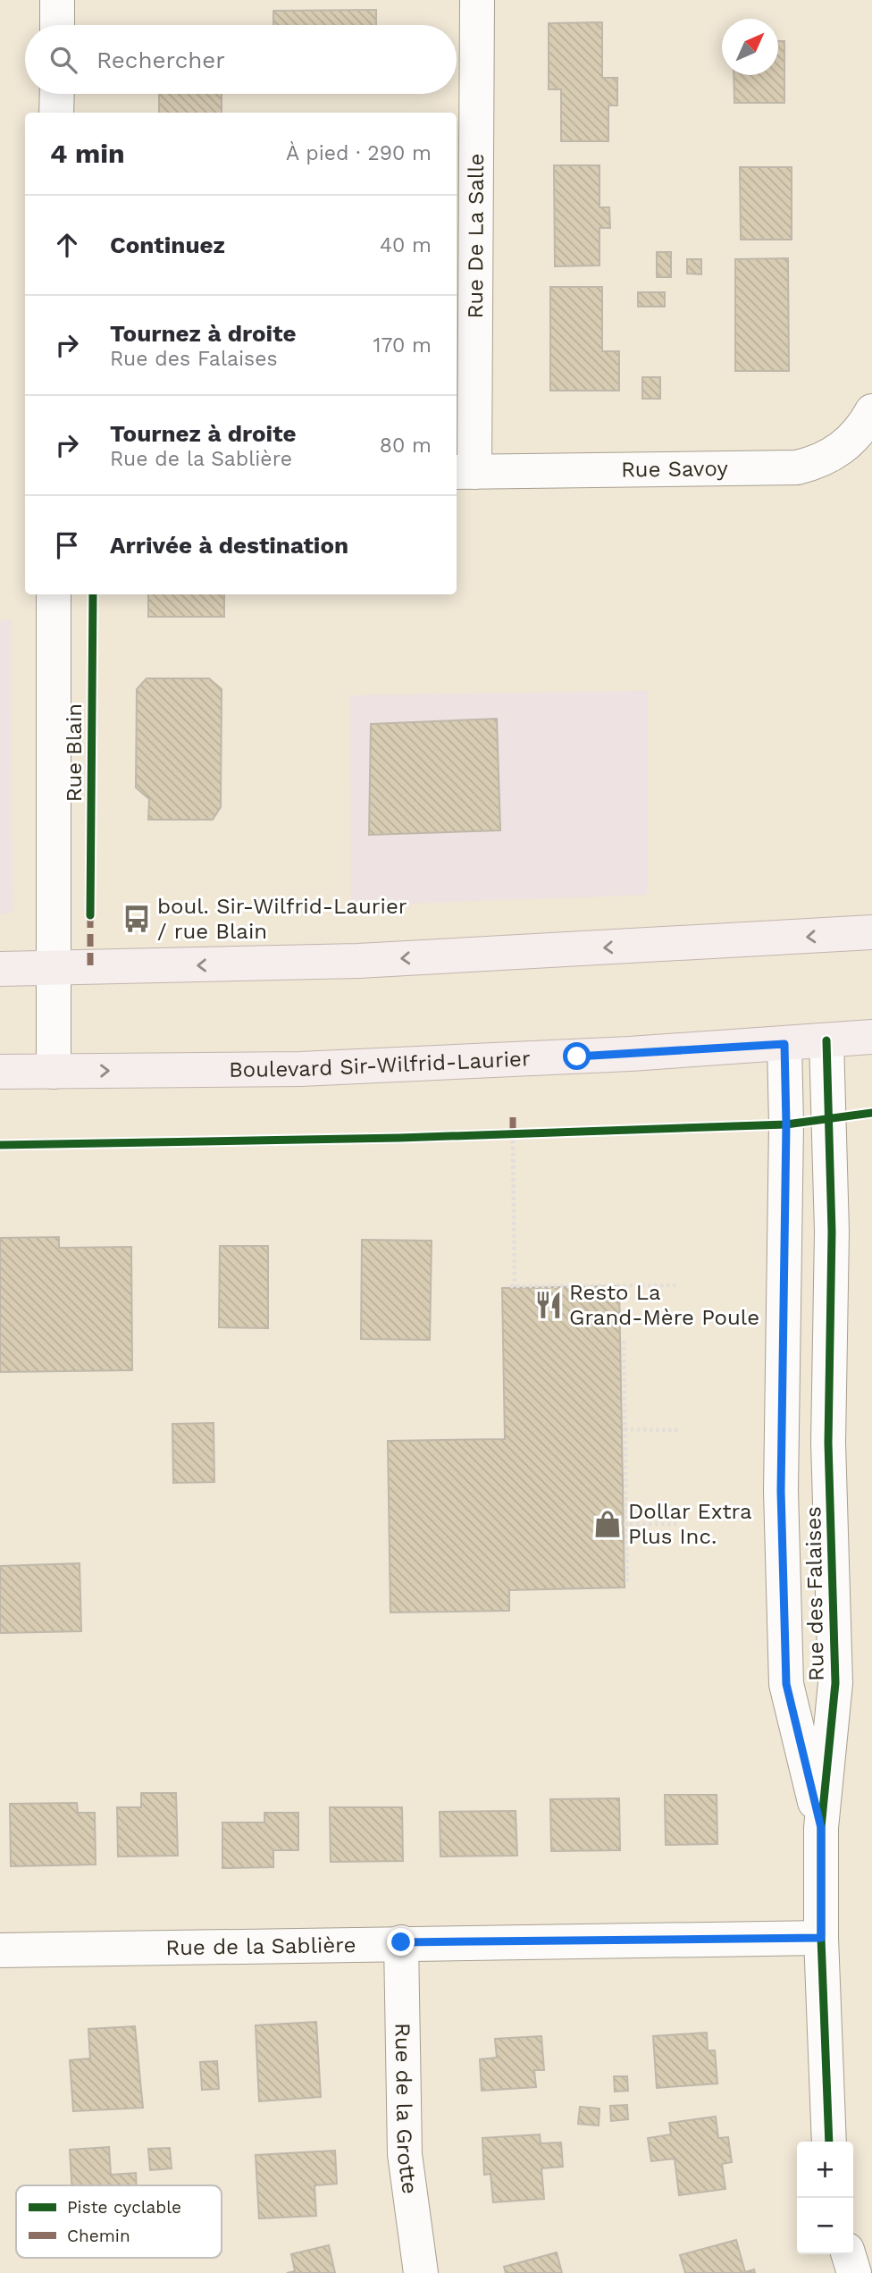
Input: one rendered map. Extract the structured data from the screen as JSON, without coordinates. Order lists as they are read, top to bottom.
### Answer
{
  "streets": {
    "main road": ["Boulevard Sir-Wilfrid-Laurier"],
    "street": [
      "Rue De La Salle",
      "Rue Savoy",
      "Rue Blain",
      "Rue des Falaises",
      "Rue de la Sablière",
      "Rue de la Grotte"
    ]
  },
  "crossings": [
    ["Rue De La Salle", "Rue Savoy"],
    ["Rue Blain", "Boulevard Sir-Wilfrid-Laurier"],
    ["Boulevard Sir-Wilfrid-Laurier", "Rue des Falaises"],
    ["Rue des Falaises", "Rue de la Sablière"],
    ["Rue de la Sablière", "Rue de la Grotte"]
  ],
  "places": {
    "bus stop": ["boul. Sir-Wilfrid-Laurier / rue Blain"],
    "restaurant": ["Resto La Grand-Mère Poule"],
    "shop": ["Dollar Extra Plus Inc."]
  },
  "legend": ["Piste cyclable", "Chemin"],
  "north": "top right",
  "page": {
    "search": "Rechercher",
    "heading": ["4 min", "À pied · 290 m"],
    "list": [
      ["Continuez", "40 m"],
      ["Tournez à droite", "Rue des Falaises", "170 m"],
      ["Tournez à droite", "Rue de la Sablière", "80 m"],
      "Arrivée à destination"
    ],
    "map_buttons": ["+", "−"]
  }
}
